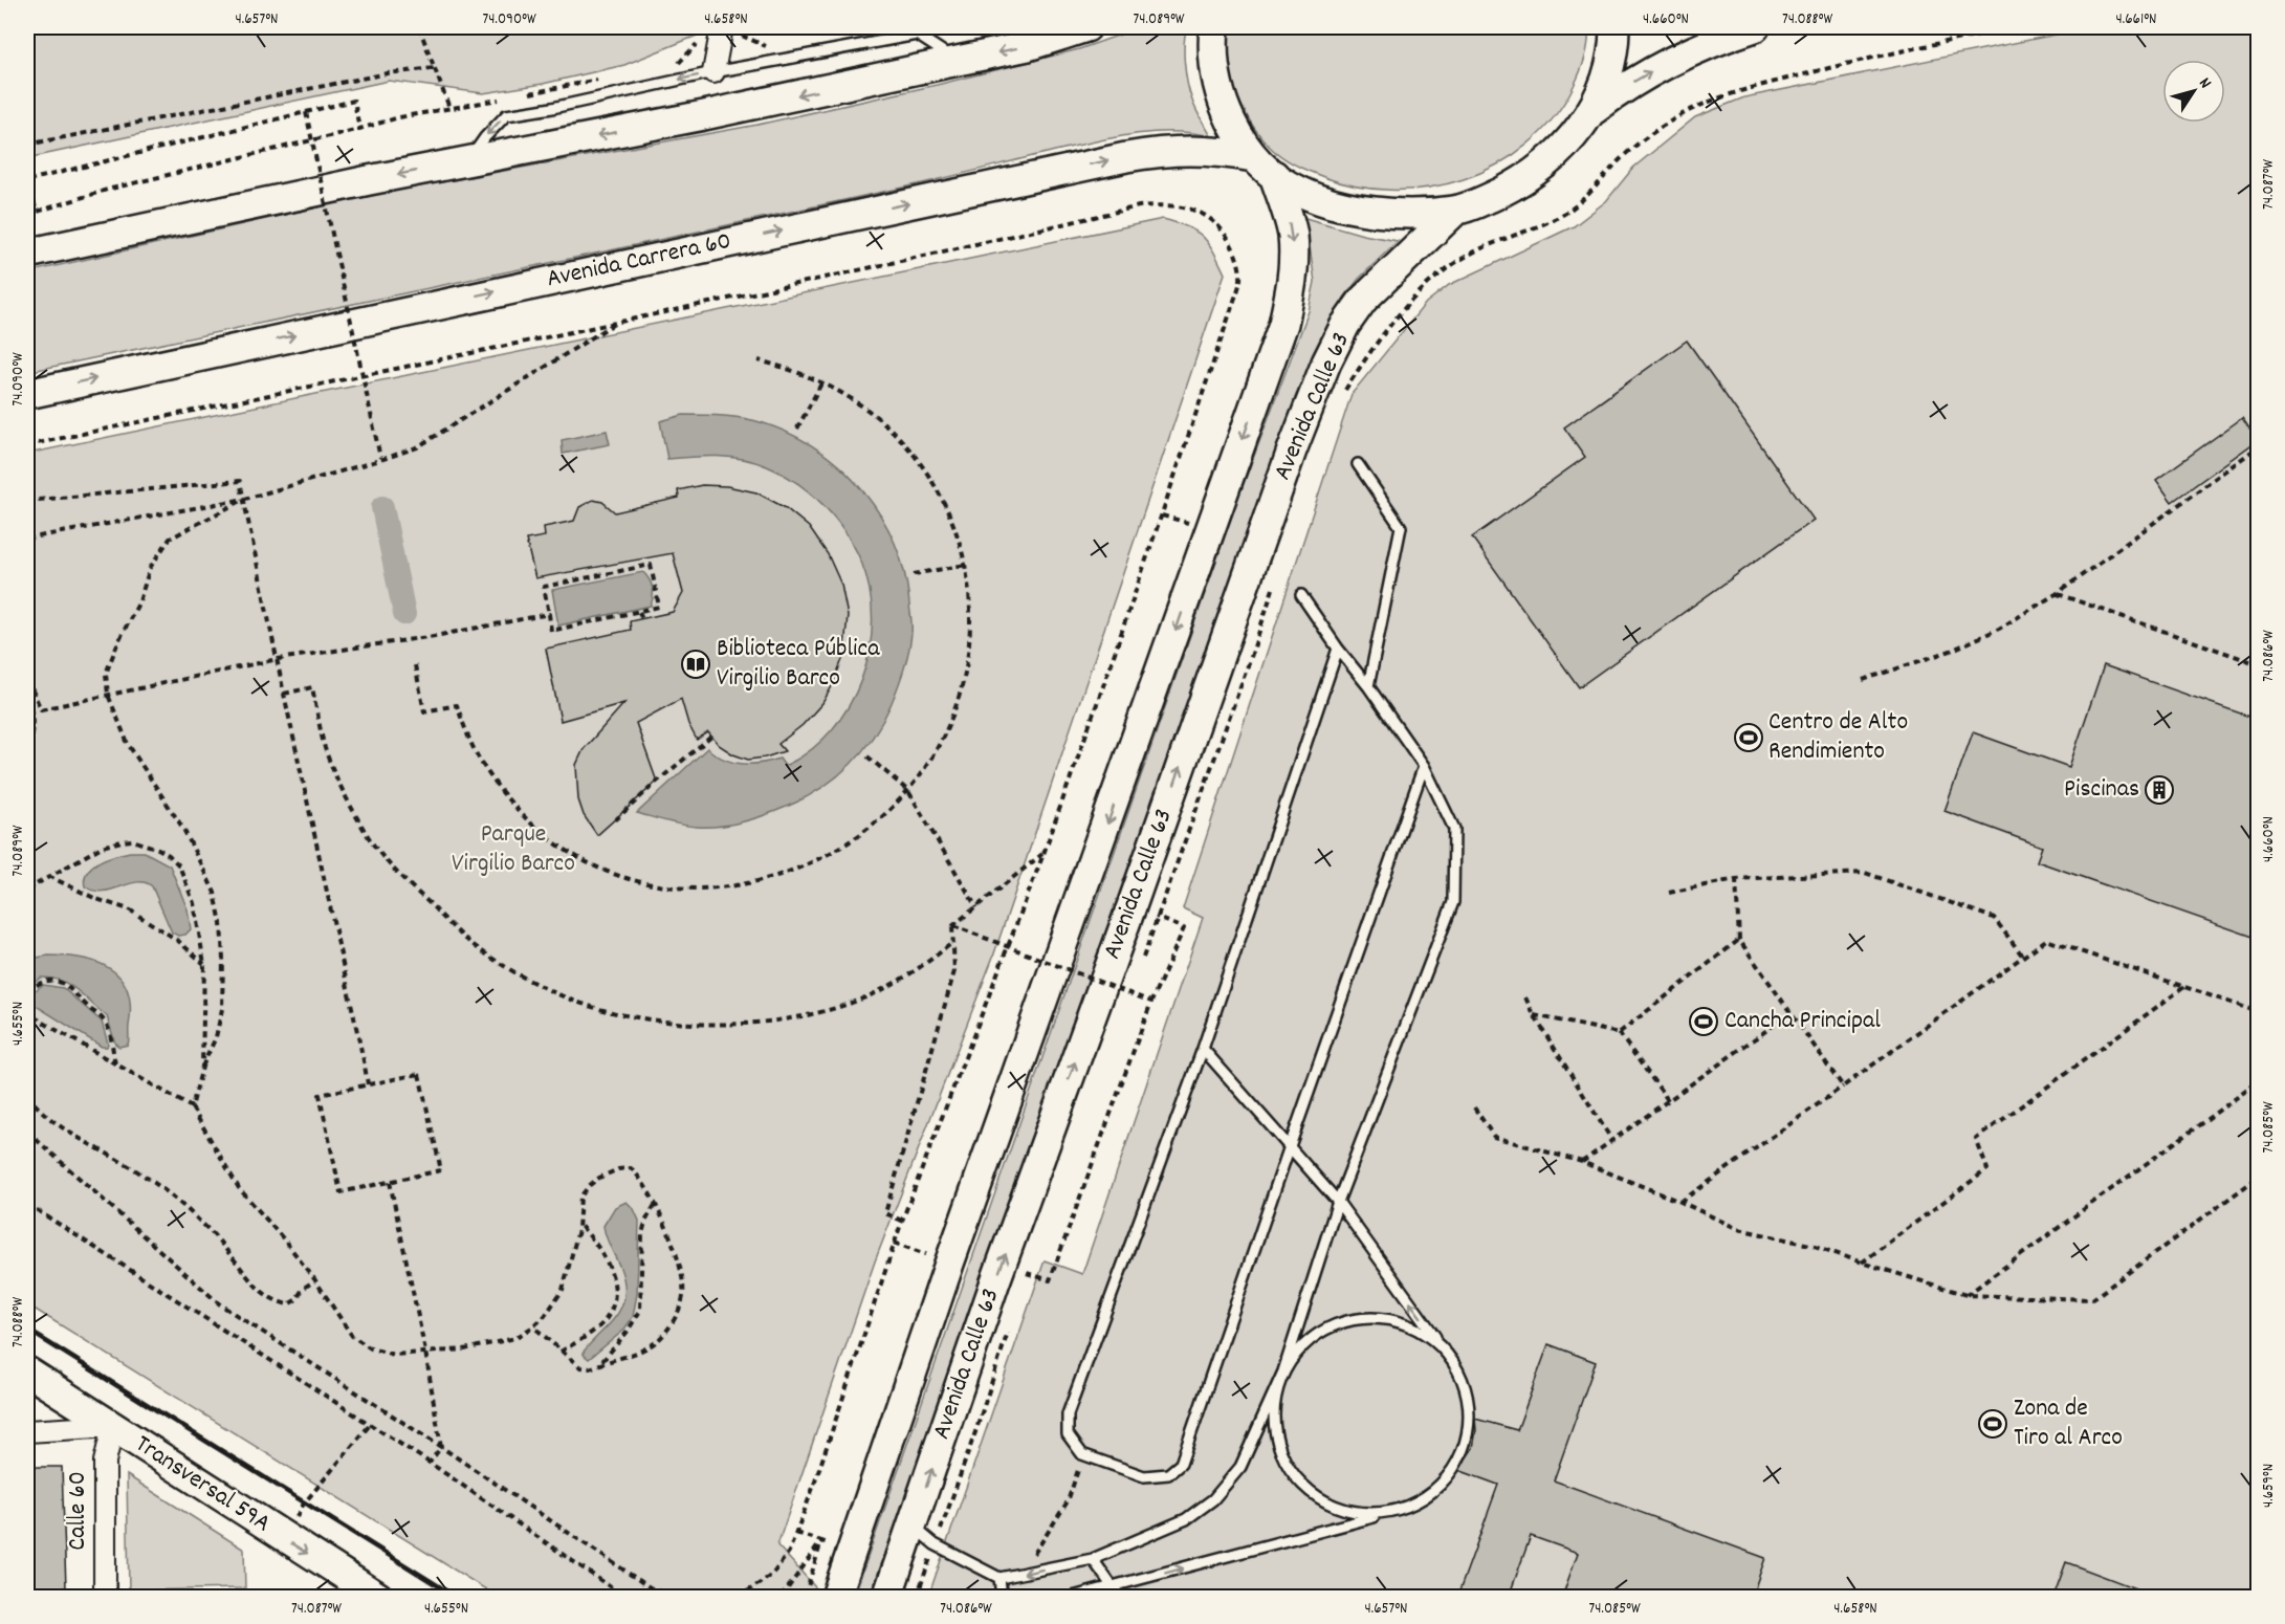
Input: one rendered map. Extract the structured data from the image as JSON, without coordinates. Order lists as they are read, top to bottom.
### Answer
{
  "streets": {
    "main road": ["Avenida Carrera 60", "Avenida Calle 63", "Transversal 59A"],
    "street": ["Calle 60"]
  },
  "crossings": [
    ["Avenida Carrera 60", "Avenida Calle 63"],
    ["Transversal 59A", "Calle 60"]
  ],
  "parks": ["Parque Virgilio Barco"],
  "places": {
    "library": ["Biblioteca Pública Virgilio Barco"],
    "sports": ["Centro de Alto Rendimiento", "Cancha Principal", "Zona de Tiro al Arco"],
    "building": ["Piscinas"]
  },
  "north": "top right",
  "coordinates": [
    "4.657°N",
    "74.090°W",
    "4.658°N",
    "74.089°W",
    "4.660°N",
    "74.088°W",
    "4.661°N",
    "74.087°W",
    "74.086°W",
    "4.655°N",
    "74.085°W",
    "4.659°N"
  ]
}
